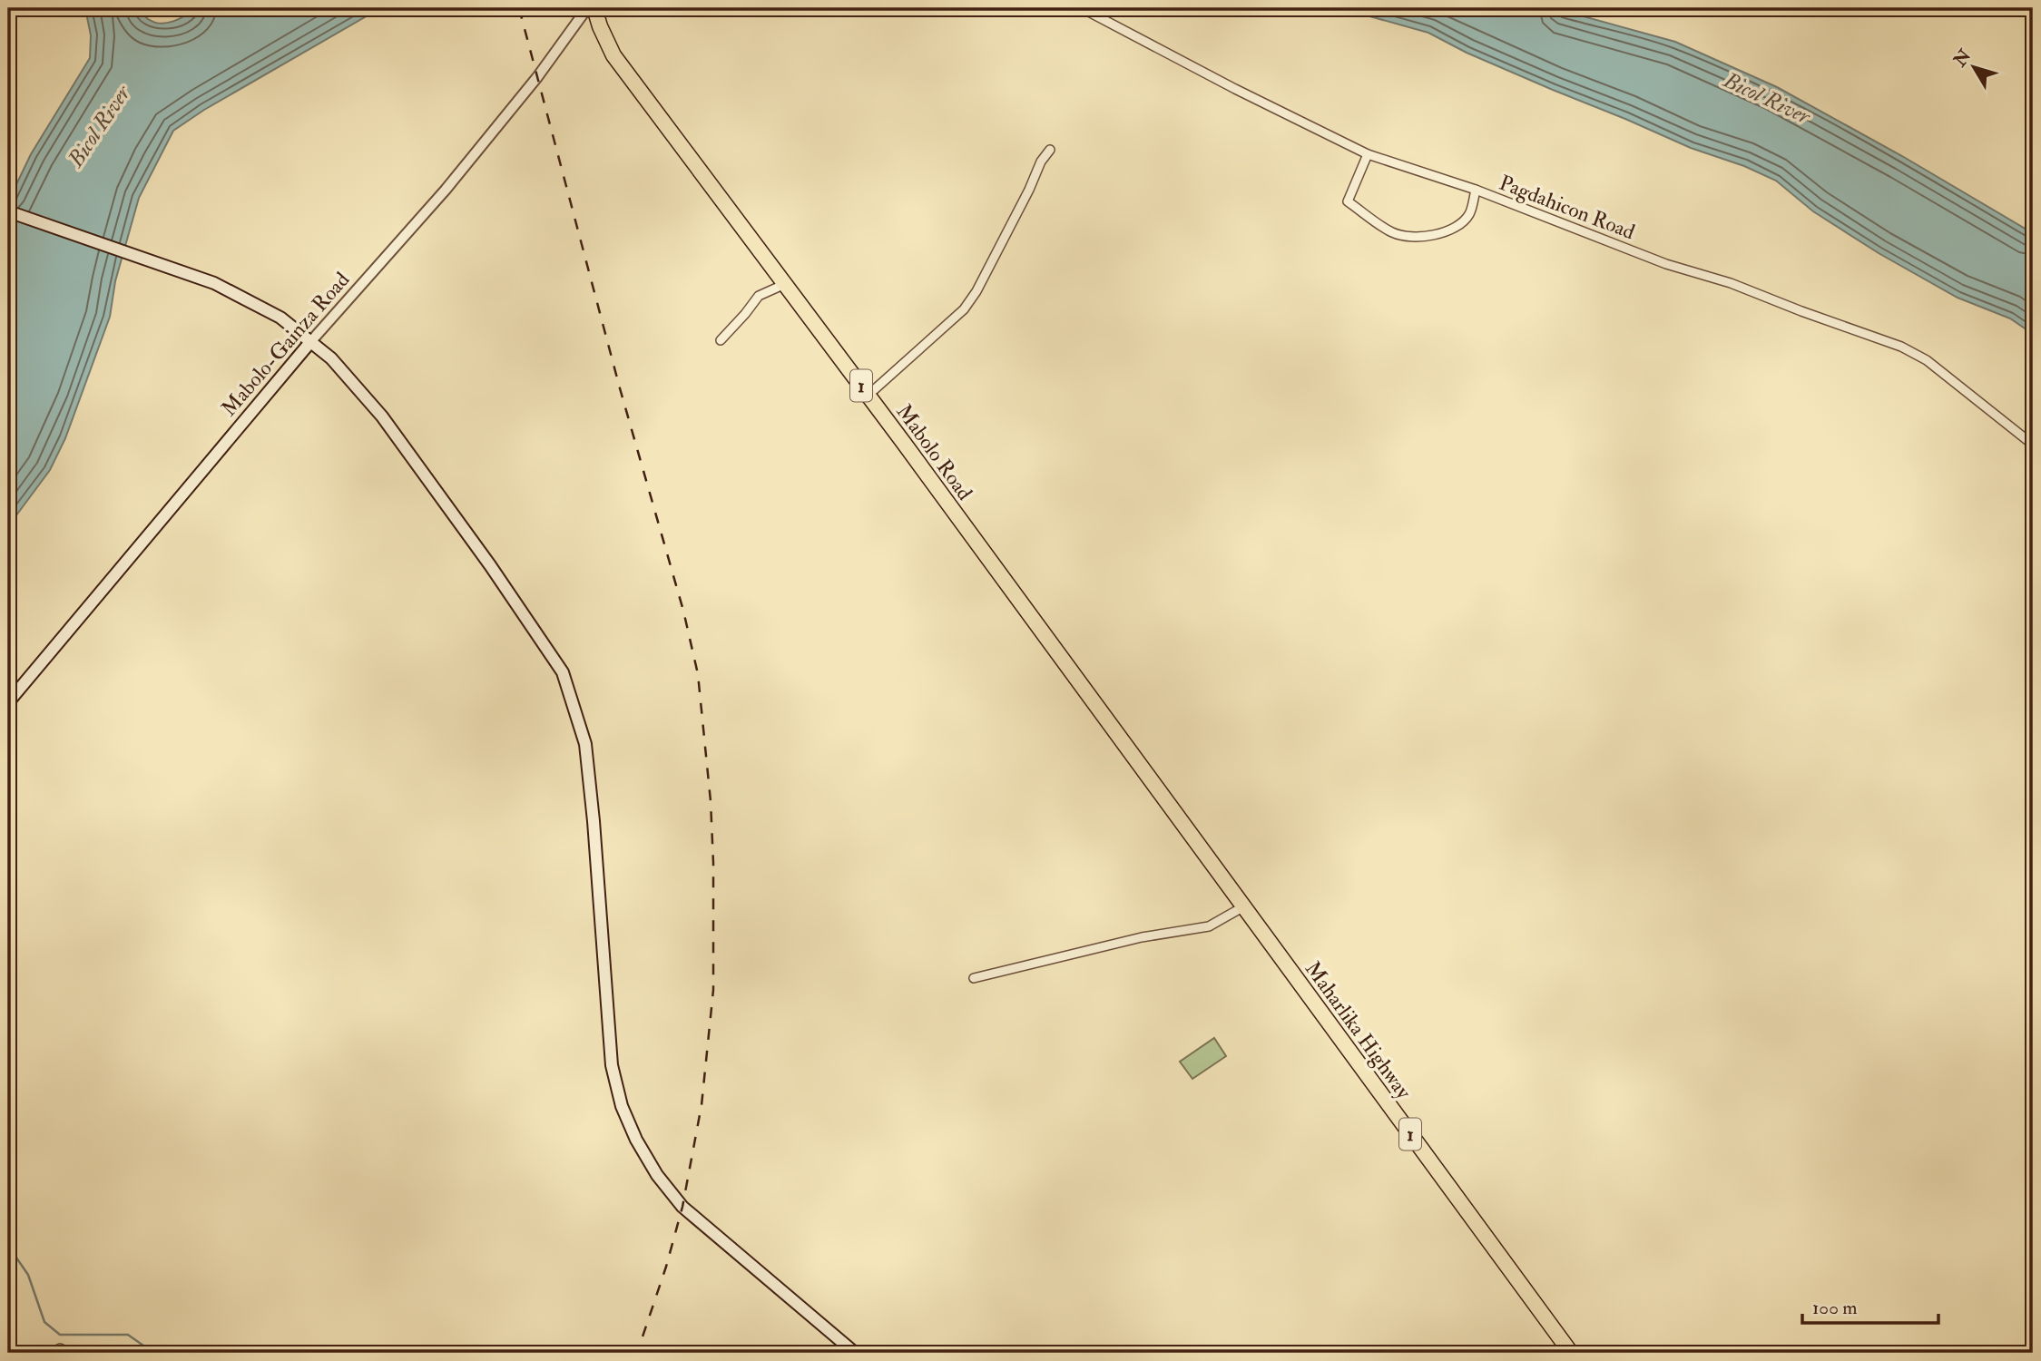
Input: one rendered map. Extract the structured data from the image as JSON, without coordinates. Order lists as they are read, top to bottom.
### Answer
{
  "streets": {
    "highway": ["1", "Mabolo Road", "Maharlika Highway"],
    "main road": ["Mabolo-Gainza Road"],
    "street": ["Pagdahicon Road"]
  },
  "crossings": [
    ["Mabolo Road", "Maharlika Highway"]
  ],
  "water": ["Bicol River"],
  "scale_bar": "100 m",
  "north": "top left"
}
